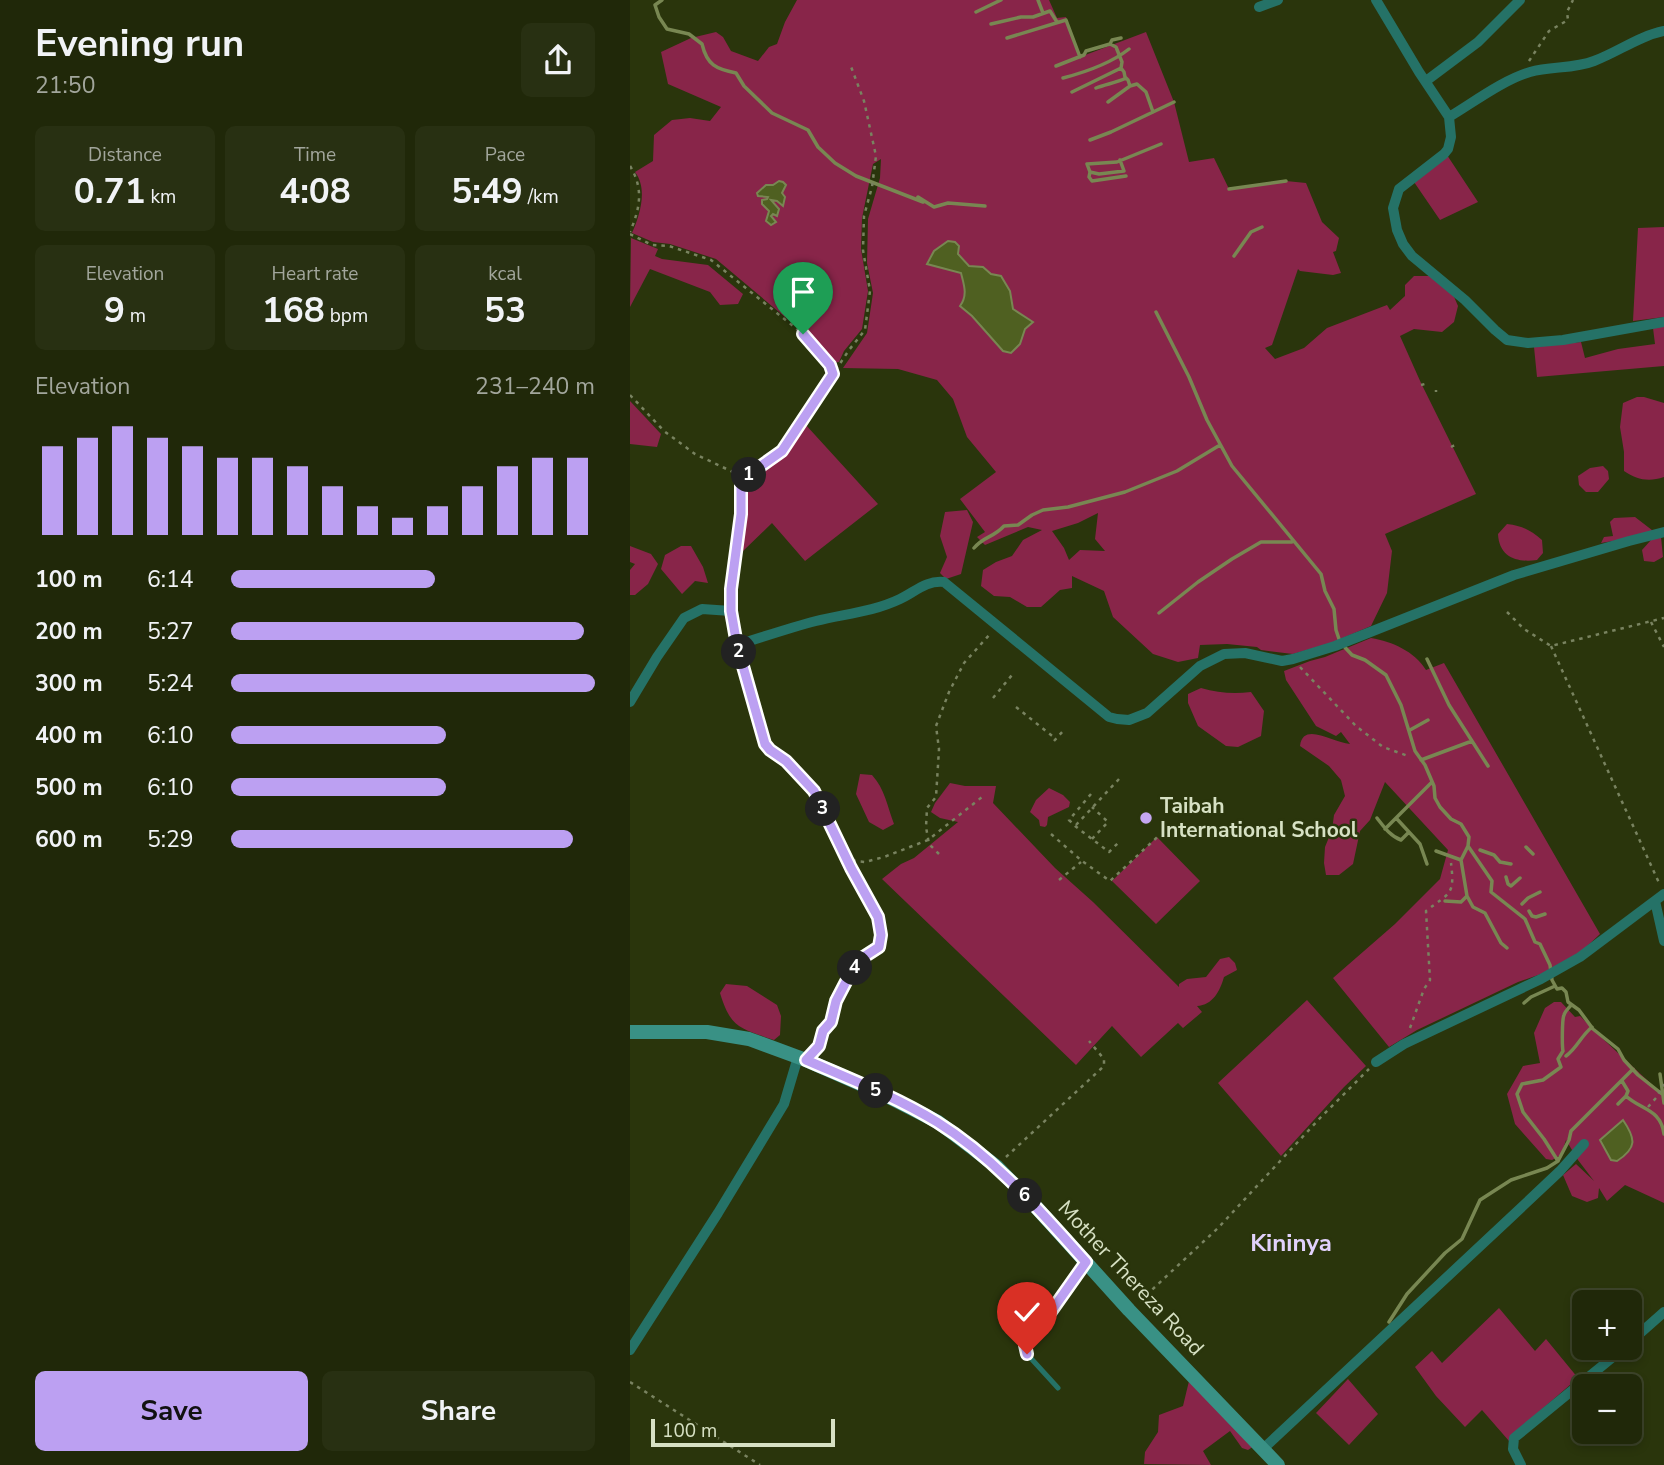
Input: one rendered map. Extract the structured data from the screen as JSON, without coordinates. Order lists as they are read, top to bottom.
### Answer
{
  "streets": {
    "street": ["Mother Thereza Road"]
  },
  "districts": ["Kininya"],
  "places": ["Taibah International School"],
  "scale_bar": "100 m",
  "page": {
    "heading": ["Evening run", "21:50"],
    "stats": [
      ["Distance", "0.71 km"],
      ["Time", "4:08"],
      ["Pace", "5:49 /km"],
      ["Elevation", "9 m"],
      ["Heart rate", "168 bpm"],
      ["kcal", "53"]
    ],
    "chart": ["Elevation", "231–240 m"],
    "pins": [
      "1",
      "2",
      "3",
      "4",
      "5",
      "6"
    ],
    "list": [
      {
        "name": "100 m",
        "note": "6:14"
      },
      {
        "name": "200 m",
        "note": "5:27"
      },
      {
        "name": "300 m",
        "note": "5:24"
      },
      {
        "name": "400 m",
        "note": "6:10"
      },
      {
        "name": "500 m",
        "note": "6:10"
      },
      {
        "name": "600 m",
        "note": "5:29"
      }
    ],
    "map_buttons": ["+", "−"],
    "buttons": ["Save", "Share"],
    "scale": "100 m"
  }
}
